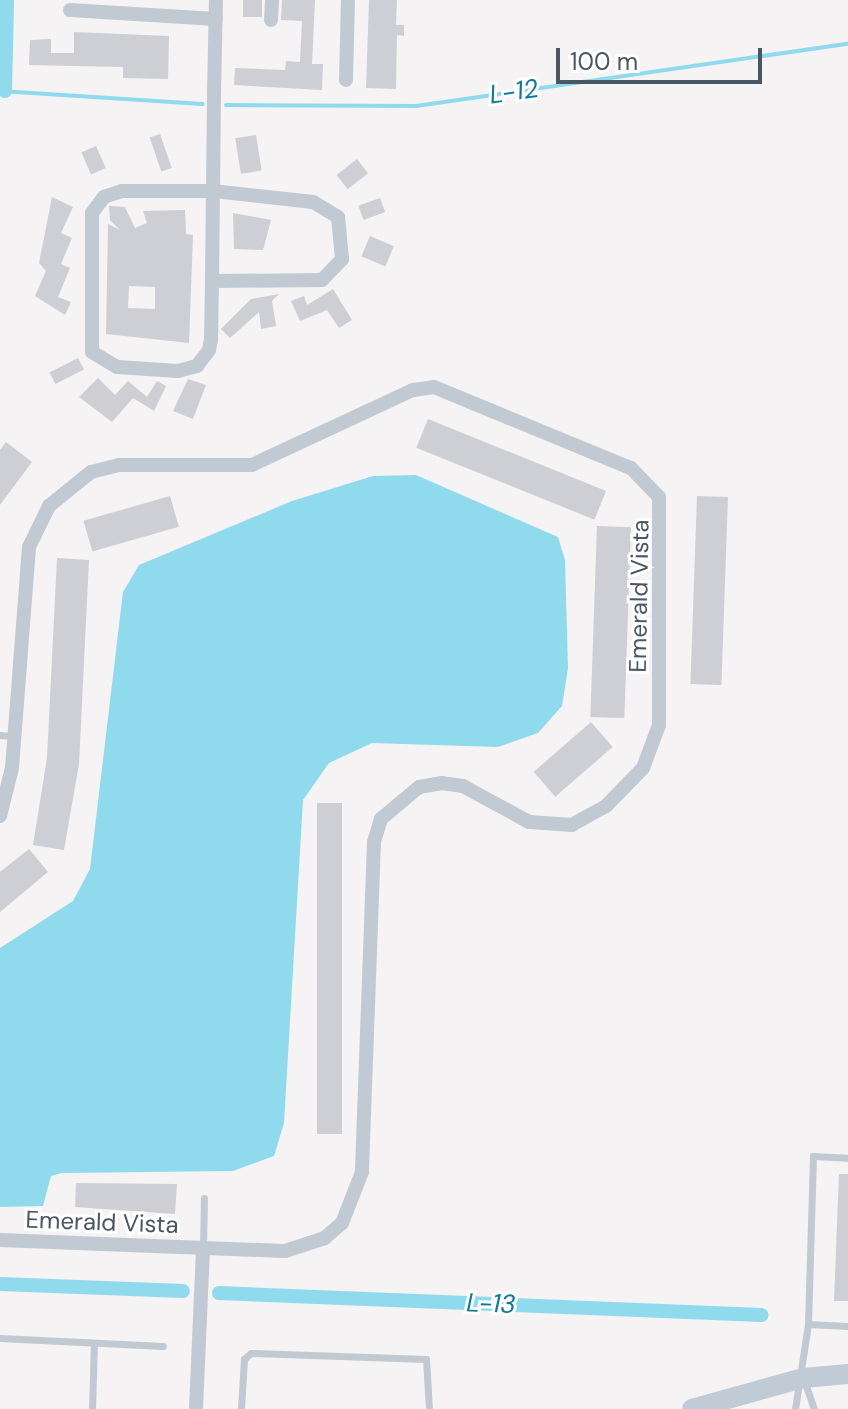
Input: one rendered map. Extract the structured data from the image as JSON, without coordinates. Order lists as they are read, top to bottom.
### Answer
{
  "streets": {
    "street": ["Emerald Vista"]
  },
  "water": ["L-12", "L-13"],
  "scale_bar": "100 m"
}
